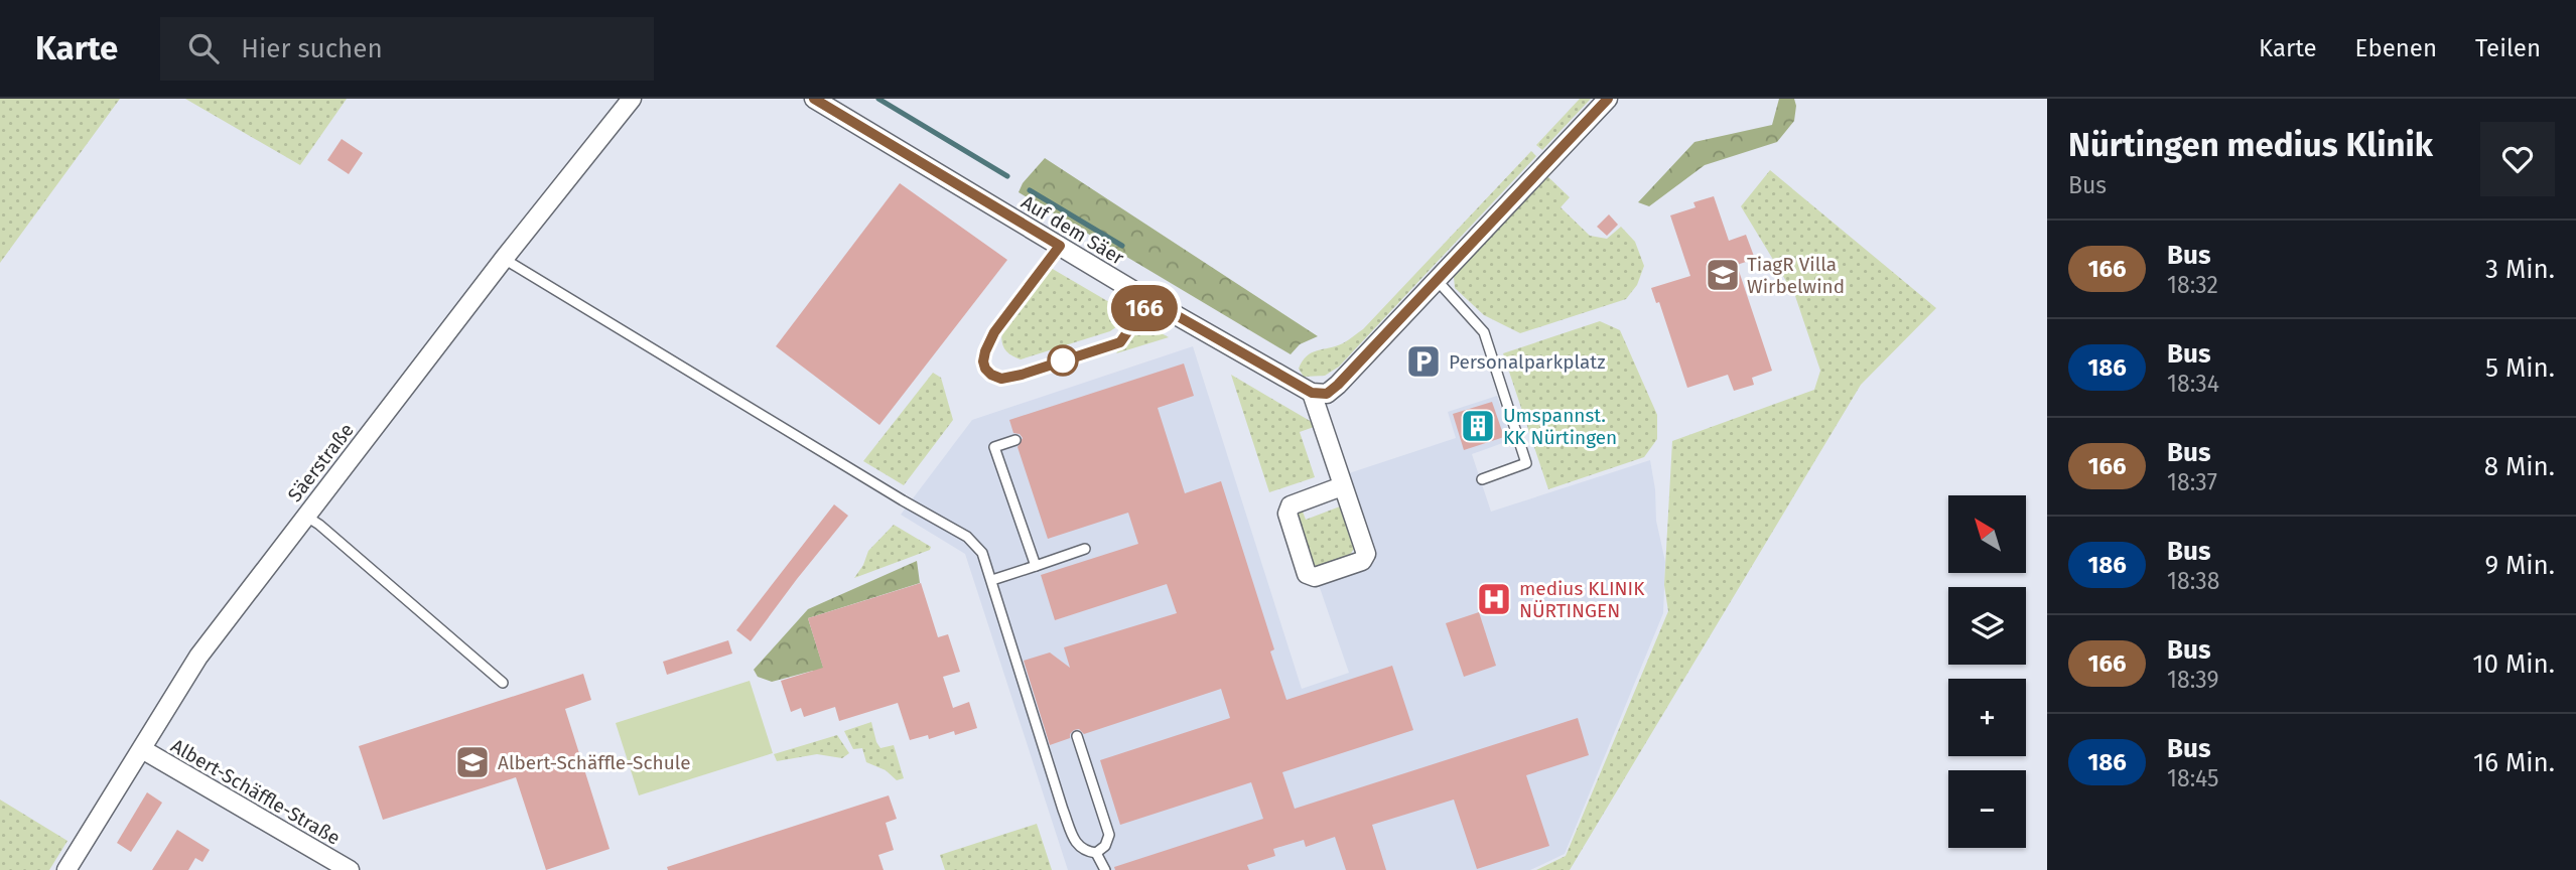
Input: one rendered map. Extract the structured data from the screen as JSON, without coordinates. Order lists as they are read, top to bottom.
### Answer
{
  "streets": {
    "street": ["Auf dem Säer", "Säerstraße", "Albert-Schäffle-Straße"]
  },
  "crossings": [
    ["Säerstraße", "Albert-Schäffle-Straße"]
  ],
  "places": {
    "school or university": ["TiagR Villa Wirbelwind", "Albert-Schäffle-Schule"],
    "parking": ["Personalparkplatz"],
    "building": ["Umspannst. KK Nürtingen"],
    "hospital": ["medius KLINIK NÜRTINGEN"]
  },
  "lines": ["bus line 166"],
  "north": "top left",
  "page": {
    "header": "Karte",
    "search": "Hier suchen",
    "nav": ["Karte", "Ebenen", "Teilen"],
    "on_map": "166",
    "heading": ["Nürtingen medius Klinik", "Bus"],
    "list": [
      {
        "mark": "166",
        "name": "Bus",
        "note": "18:32",
        "value": "3 Min."
      },
      {
        "mark": "186",
        "name": "Bus",
        "note": "18:34",
        "value": "5 Min."
      },
      {
        "mark": "166",
        "name": "Bus",
        "note": "18:37",
        "value": "8 Min."
      },
      {
        "mark": "186",
        "name": "Bus",
        "note": "18:38",
        "value": "9 Min."
      },
      {
        "mark": "166",
        "name": "Bus",
        "note": "18:39",
        "value": "10 Min."
      },
      {
        "mark": "186",
        "name": "Bus",
        "note": "18:45",
        "value": "16 Min."
      }
    ],
    "map_buttons": ["+", "−"]
  }
}
